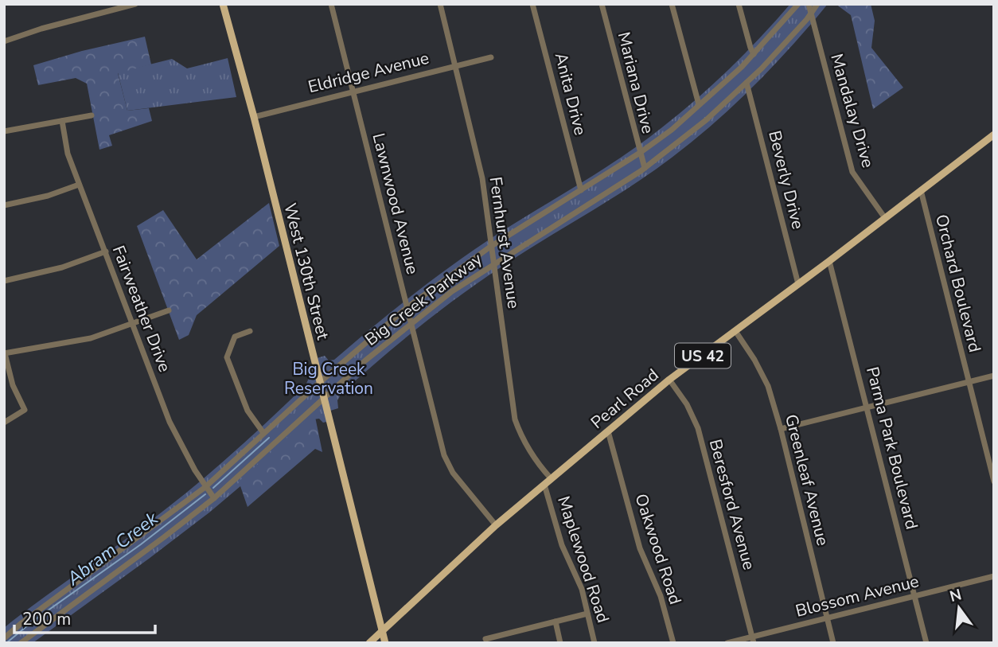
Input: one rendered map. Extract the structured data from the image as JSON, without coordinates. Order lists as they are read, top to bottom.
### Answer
{
  "streets": {
    "main road": ["West 130th Street", "US 42", "Pearl Road"],
    "street": [
      "Eldridge Avenue",
      "Mariana Drive",
      "Anita Drive",
      "Mandalay Drive",
      "Beverly Drive",
      "Lawnwood Avenue",
      "Fernhurst Avenue",
      "Orchard Boulevard",
      "Big Creek Parkway",
      "Fairweather Drive",
      "Parma Park Boulevard",
      "Greenleaf Avenue",
      "Beresford Avenue",
      "Oakwood Road",
      "Maplewood Road",
      "Blossom Avenue"
    ]
  },
  "crossings": [
    ["Eldridge Avenue", "Lawnwood Avenue"],
    ["Eldridge Avenue", "Fernhurst Avenue"],
    ["Eldridge Avenue", "West 130th Street"],
    ["Mariana Drive", "Big Creek Parkway"],
    ["Anita Drive", "Big Creek Parkway"],
    ["Mandalay Drive", "Big Creek Parkway"],
    ["Mandalay Drive", "Pearl Road"],
    ["Beverly Drive", "Big Creek Parkway"],
    ["Beverly Drive", "Pearl Road"],
    ["Lawnwood Avenue", "Big Creek Parkway"],
    ["Lawnwood Avenue", "Pearl Road"],
    ["Fernhurst Avenue", "Big Creek Parkway"],
    ["Fernhurst Avenue", "Pearl Road"],
    ["West 130th Street", "Big Creek Parkway"],
    ["West 130th Street", "Pearl Road"],
    ["Orchard Boulevard", "Pearl Road"],
    ["Big Creek Parkway", "Fairweather Drive"],
    ["Pearl Road", "Parma Park Boulevard"],
    ["Pearl Road", "Greenleaf Avenue"],
    ["Pearl Road", "Beresford Avenue"],
    ["Pearl Road", "Oakwood Road"],
    ["Pearl Road", "Maplewood Road"],
    ["Parma Park Boulevard", "Blossom Avenue"],
    ["Greenleaf Avenue", "Blossom Avenue"],
    ["Beresford Avenue", "Blossom Avenue"]
  ],
  "water": ["Abram Creek"],
  "parks": ["Big Creek Reservation"],
  "scale_bar": "200 m",
  "north": "top"
}
